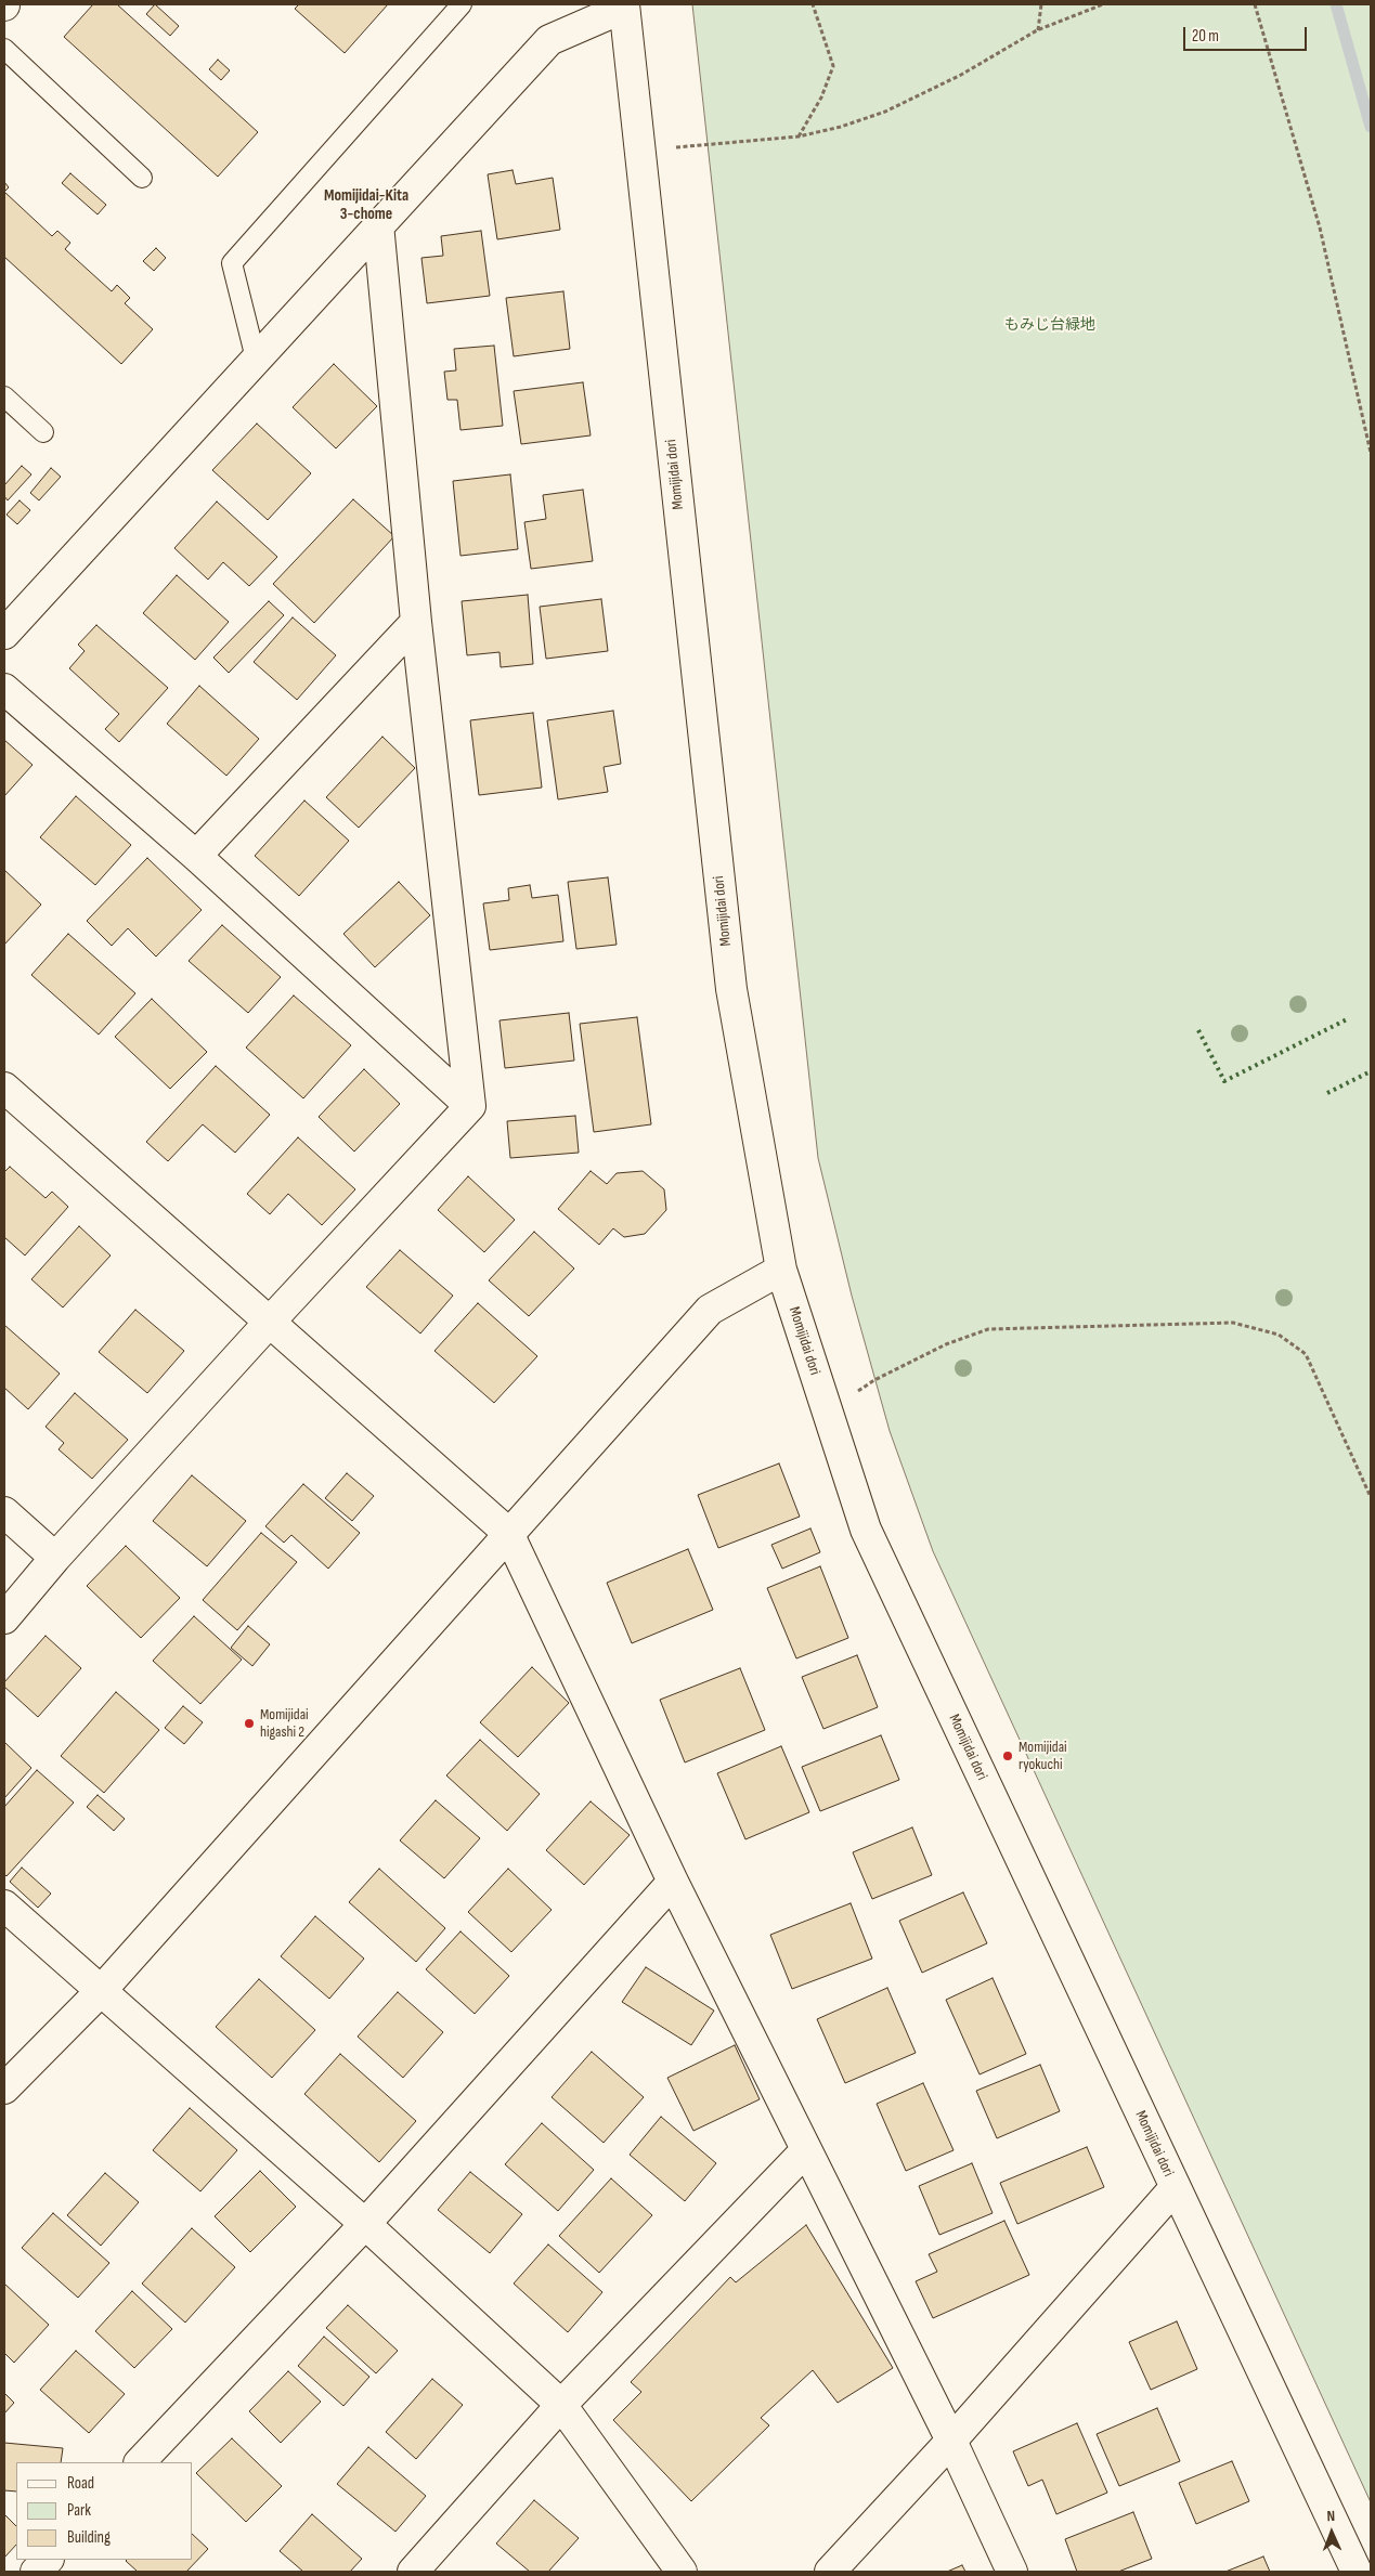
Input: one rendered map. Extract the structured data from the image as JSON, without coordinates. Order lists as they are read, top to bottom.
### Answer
{
  "streets": {
    "street": ["Momijidai dori"]
  },
  "districts": ["Momijidai-Kita 3-chome"],
  "parks": ["もみじ台緑地"],
  "places": ["Momijidai higashi 2", "Momijidai ryokuchi"],
  "legend": ["Road", "Park", "Building"],
  "scale_bar": "20 m",
  "north": "top"
}
